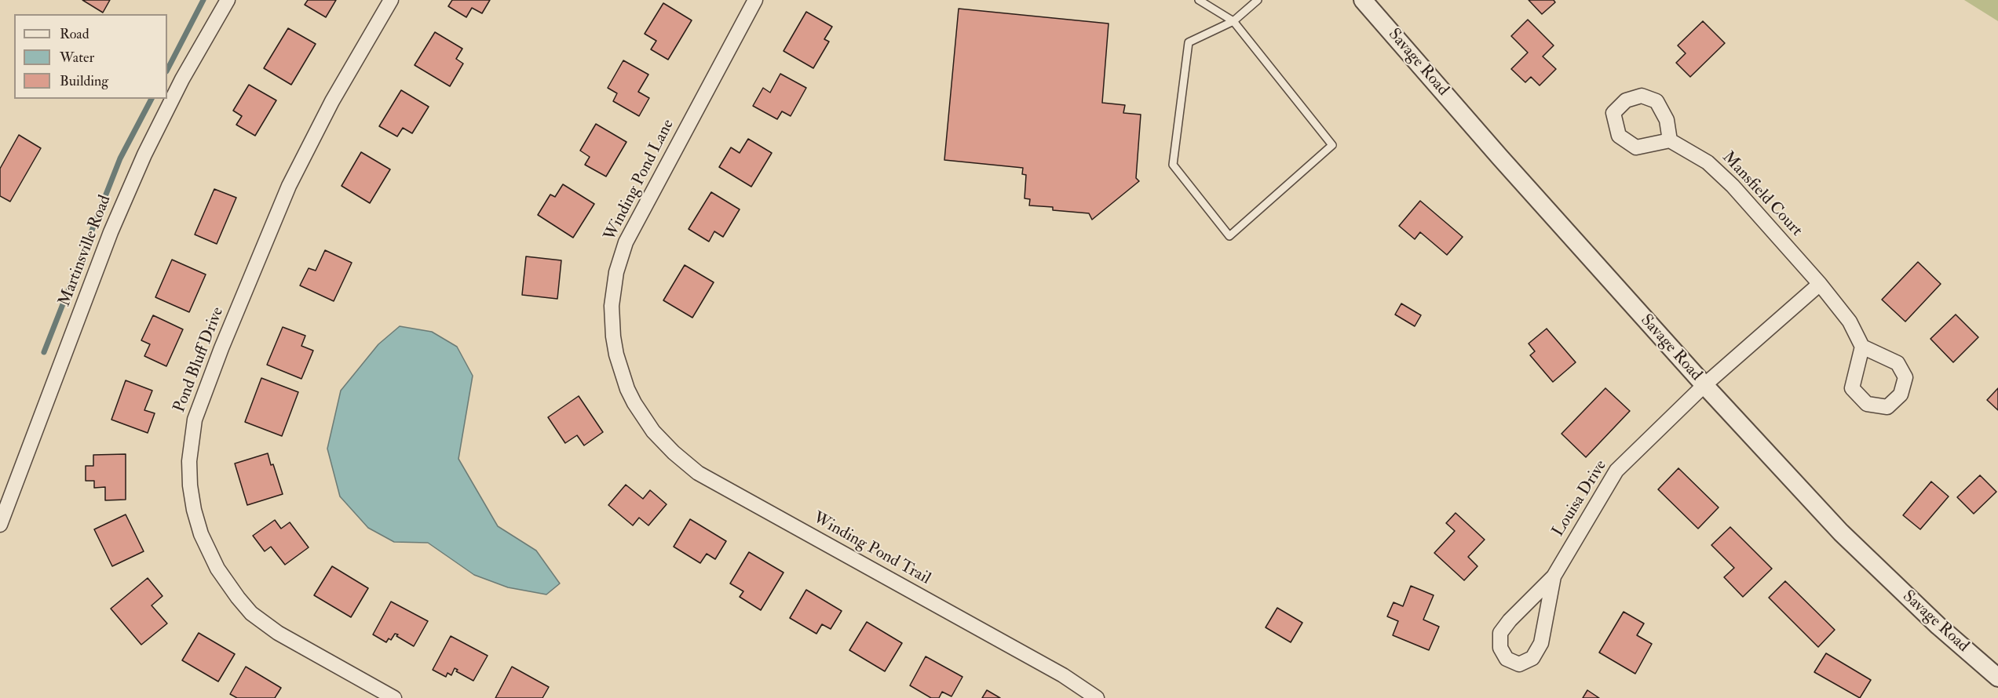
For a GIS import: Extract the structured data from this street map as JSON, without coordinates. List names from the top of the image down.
{
  "streets": {
    "street": [
      "Savage Road",
      "Winding Pond Lane",
      "Mansfield Court",
      "Martinsville Road",
      "Pond Bluff Drive",
      "Louisa Drive",
      "Winding Pond Trail"
    ]
  },
  "crossings": [
    ["Savage Road", "Louisa Drive"],
    ["Winding Pond Lane", "Winding Pond Trail"]
  ],
  "legend": ["Road", "Water", "Building"]
}
